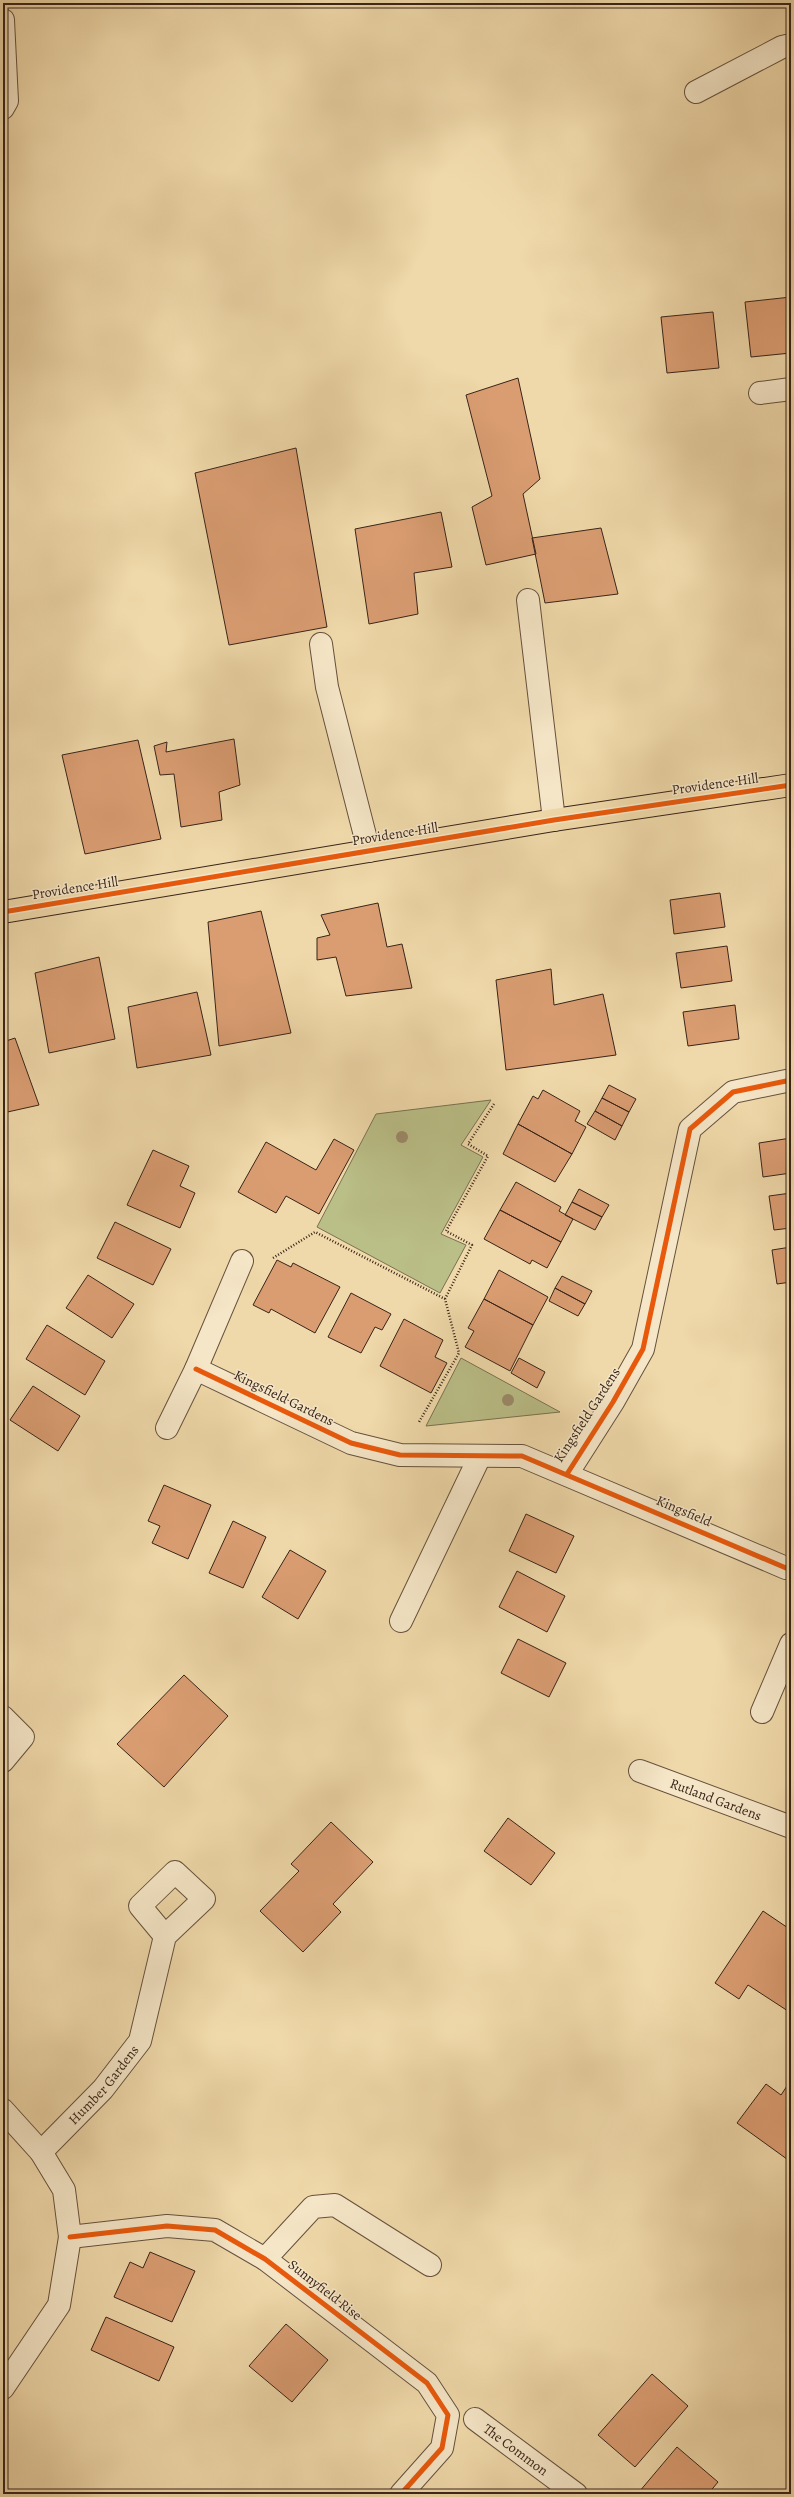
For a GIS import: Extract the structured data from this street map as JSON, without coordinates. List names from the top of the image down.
{
  "streets": {
    "main road": ["Providence Hill"],
    "street": [
      "Kingsfield Gardens",
      "Kingsfield",
      "Rutland Gardens",
      "Humber Gardens",
      "Sunnyfield Rise",
      "The Common"
    ]
  },
  "crossings": [
    ["Kingsfield Gardens", "Kingsfield"]
  ]
}
